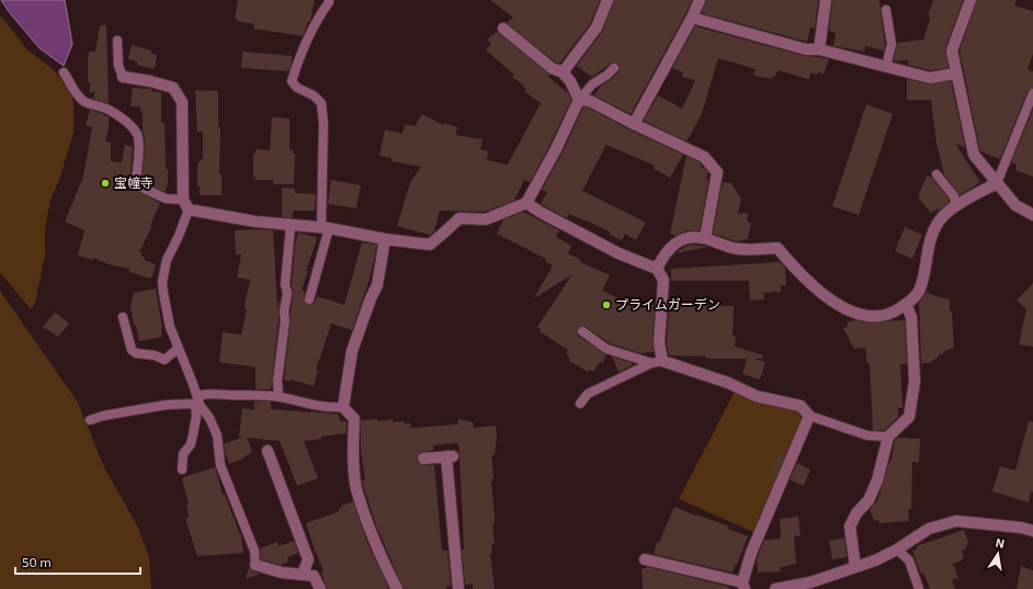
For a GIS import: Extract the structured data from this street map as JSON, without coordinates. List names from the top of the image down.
{
  "places": ["宝幢寺", "プライムガーデン"],
  "scale_bar": "50 m",
  "north": "top"
}
